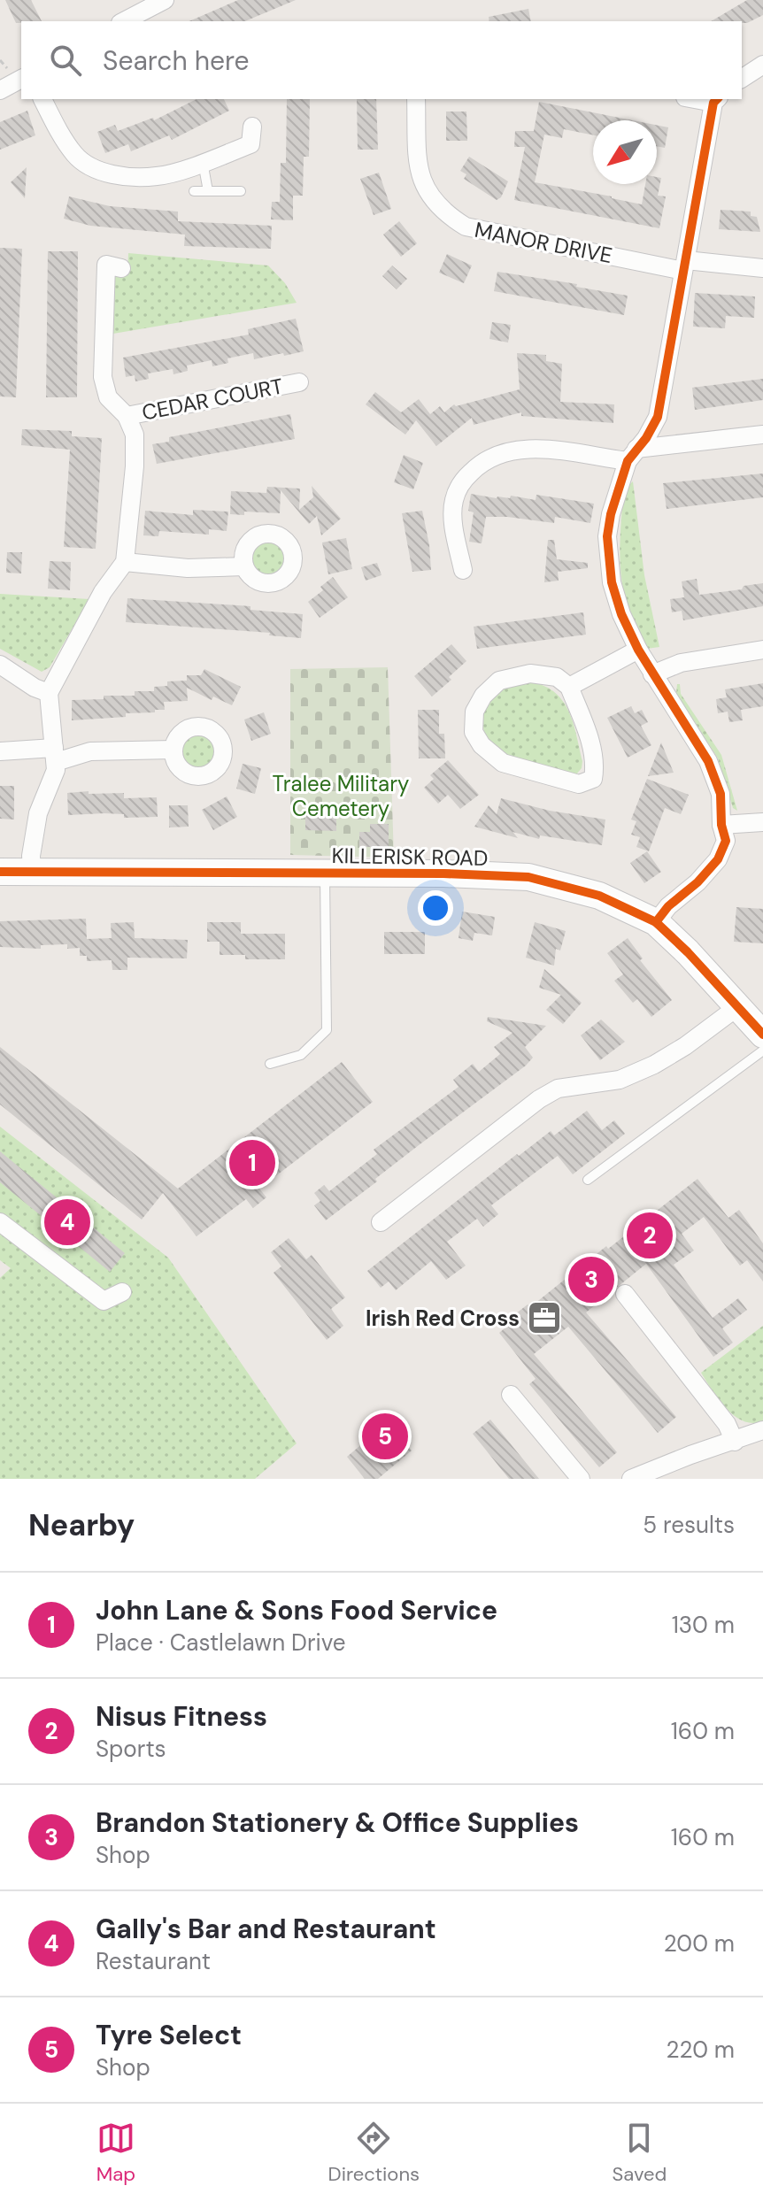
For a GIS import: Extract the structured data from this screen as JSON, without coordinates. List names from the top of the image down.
{
  "streets": {
    "main road": ["KILLERISK ROAD"],
    "street": ["MANOR DRIVE", "CEDAR COURT"]
  },
  "parks": ["Tralee Military Cemetery"],
  "places": {
    "office": ["Irish Red Cross"]
  },
  "north": "bottom left",
  "page": {
    "search": "Search here",
    "pins": [
      "1",
      "4",
      "2",
      "3",
      "5"
    ],
    "heading": ["Nearby", "5 results"],
    "list": [
      {
        "mark": "1",
        "name": "John Lane & Sons Food Service",
        "note": "Place · Castlelawn Drive",
        "value": "130 m"
      },
      {
        "mark": "2",
        "name": "Nisus Fitness",
        "note": "Sports",
        "value": "160 m"
      },
      {
        "mark": "3",
        "name": "Brandon Stationery & Office Supplies",
        "note": "Shop",
        "value": "160 m"
      },
      {
        "mark": "4",
        "name": "Gally's Bar and Restaurant",
        "note": "Restaurant",
        "value": "200 m"
      },
      {
        "mark": "5",
        "name": "Tyre Select",
        "note": "Shop",
        "value": "220 m"
      }
    ],
    "nav": ["Map", "Directions", "Saved"]
  }
}
